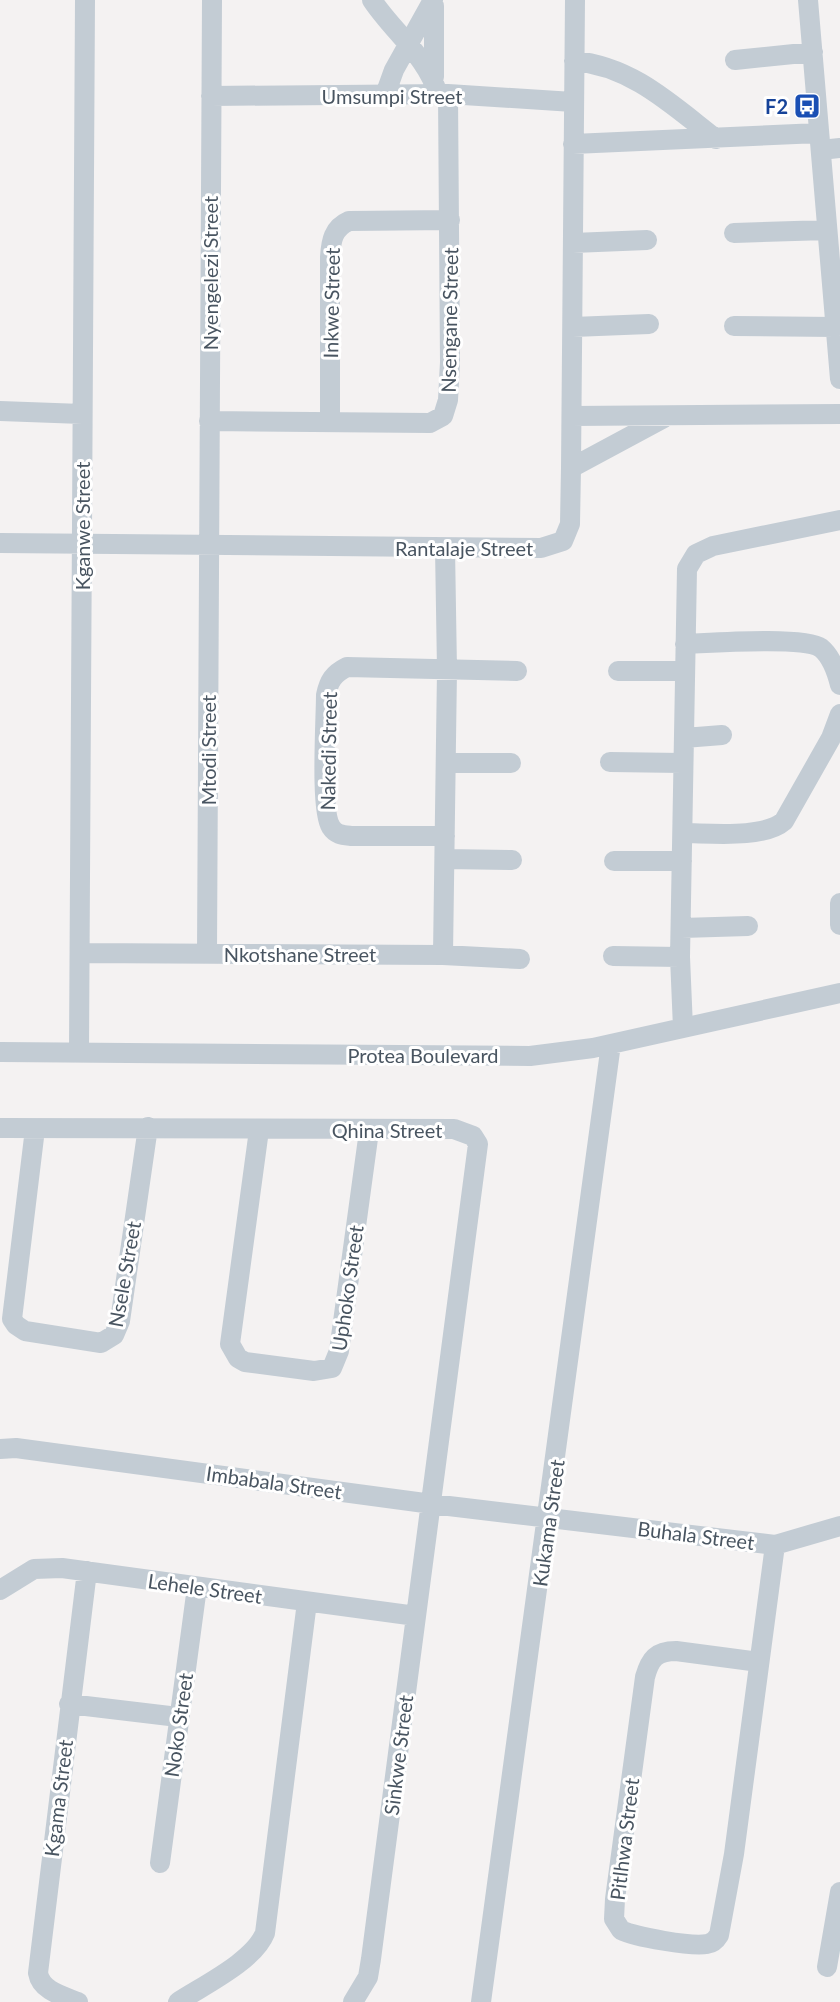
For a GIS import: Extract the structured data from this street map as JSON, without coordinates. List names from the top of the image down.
{
  "streets": {
    "street": [
      "Umsumpi Street",
      "Nyengelezi Street",
      "Inkwe Street",
      "Nsengane Street",
      "Kganwe Street",
      "Rantalaje Street",
      "Mtodi Street",
      "Nakedi Street",
      "Nkotshane Street",
      "Protea Boulevard",
      "Qhina Street",
      "Nsele Street",
      "Uphoko Street",
      "Imbabala Street",
      "Kukama Street",
      "Buhala Street",
      "Lehele Street",
      "Noko Street",
      "Sinkwe Street",
      "Kgama Street",
      "Pitlhwa Street"
    ]
  },
  "crossings": [
    ["Umsumpi Street", "Nyengelezi Street"],
    ["Umsumpi Street", "Nsengane Street"],
    ["Umsumpi Street", "Rantalaje Street"],
    ["Nyengelezi Street", "Nsengane Street"],
    ["Nyengelezi Street", "Rantalaje Street"],
    ["Nyengelezi Street", "Mtodi Street"],
    ["Inkwe Street", "Nsengane Street"],
    ["Kganwe Street", "Rantalaje Street"],
    ["Kganwe Street", "Nkotshane Street"],
    ["Kganwe Street", "Protea Boulevard"],
    ["Rantalaje Street", "Mtodi Street"],
    ["Mtodi Street", "Nkotshane Street"],
    ["Protea Boulevard", "Kukama Street"],
    ["Qhina Street", "Nsele Street"],
    ["Qhina Street", "Uphoko Street"],
    ["Qhina Street", "Imbabala Street"],
    ["Qhina Street", "Sinkwe Street"],
    ["Imbabala Street", "Kukama Street"],
    ["Imbabala Street", "Buhala Street"],
    ["Imbabala Street", "Sinkwe Street"],
    ["Kukama Street", "Buhala Street"],
    ["Buhala Street", "Pitlhwa Street"],
    ["Lehele Street", "Noko Street"],
    ["Lehele Street", "Sinkwe Street"],
    ["Lehele Street", "Kgama Street"]
  ],
  "places": {
    "bus stop": ["F2"]
  }
}
